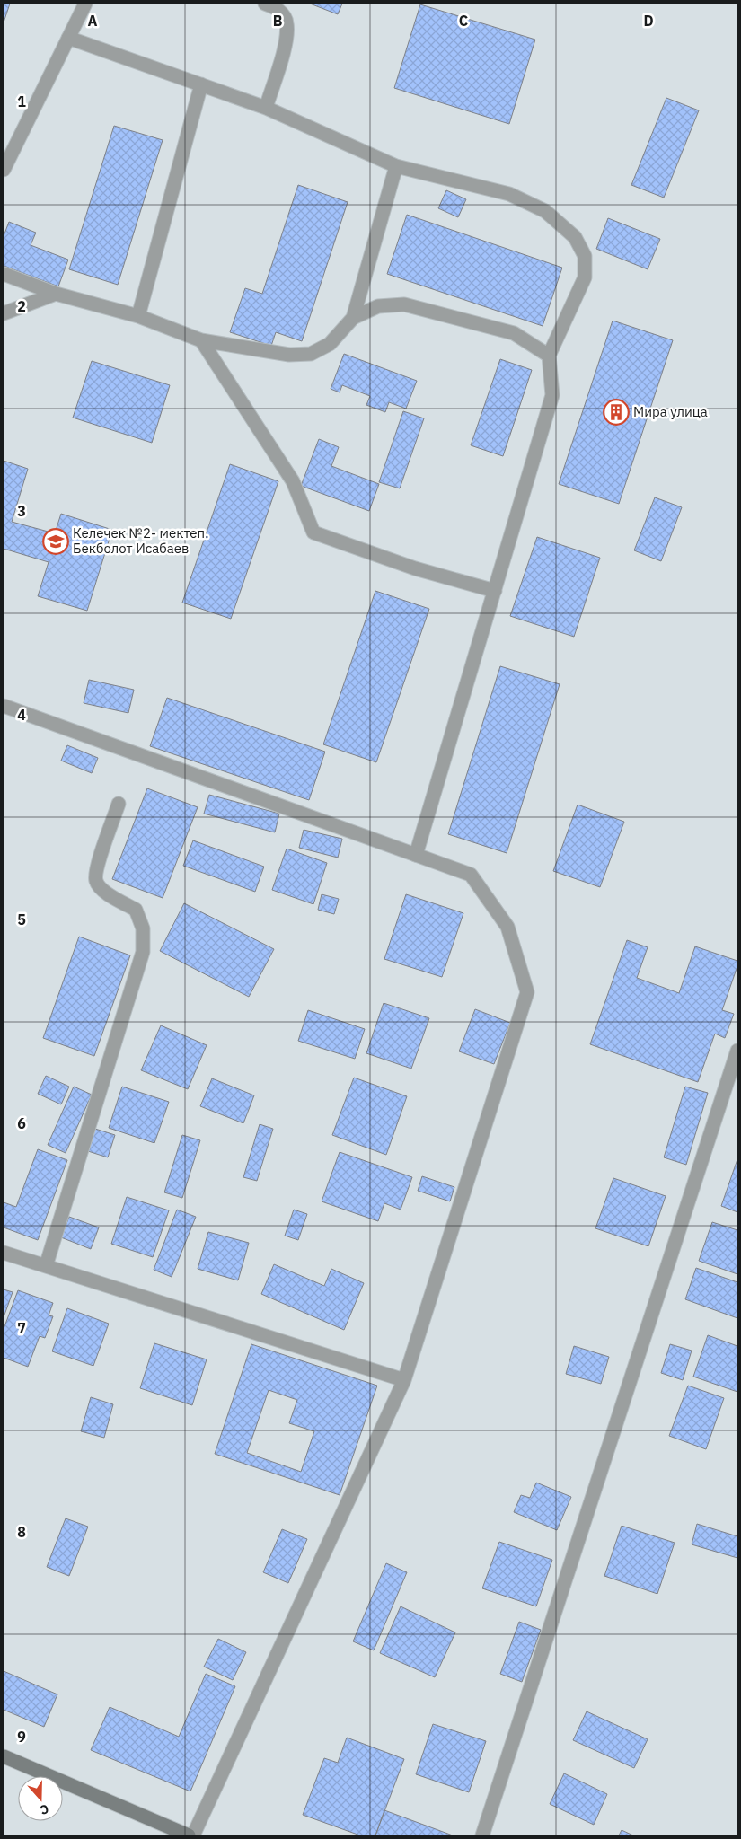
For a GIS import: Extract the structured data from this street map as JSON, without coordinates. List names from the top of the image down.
{
  "places": {
    "building": ["Мира улица"],
    "school or university": ["Келечек №2- мектеп. Бекболот Исабаев"]
  },
  "north": "bottom",
  "grid": {
    "columns": [
      "A",
      "B",
      "C",
      "D"
    ],
    "rows": [
      "1",
      "2",
      "3",
      "4",
      "5",
      "6",
      "7",
      "8",
      "9"
    ]
  }
}
